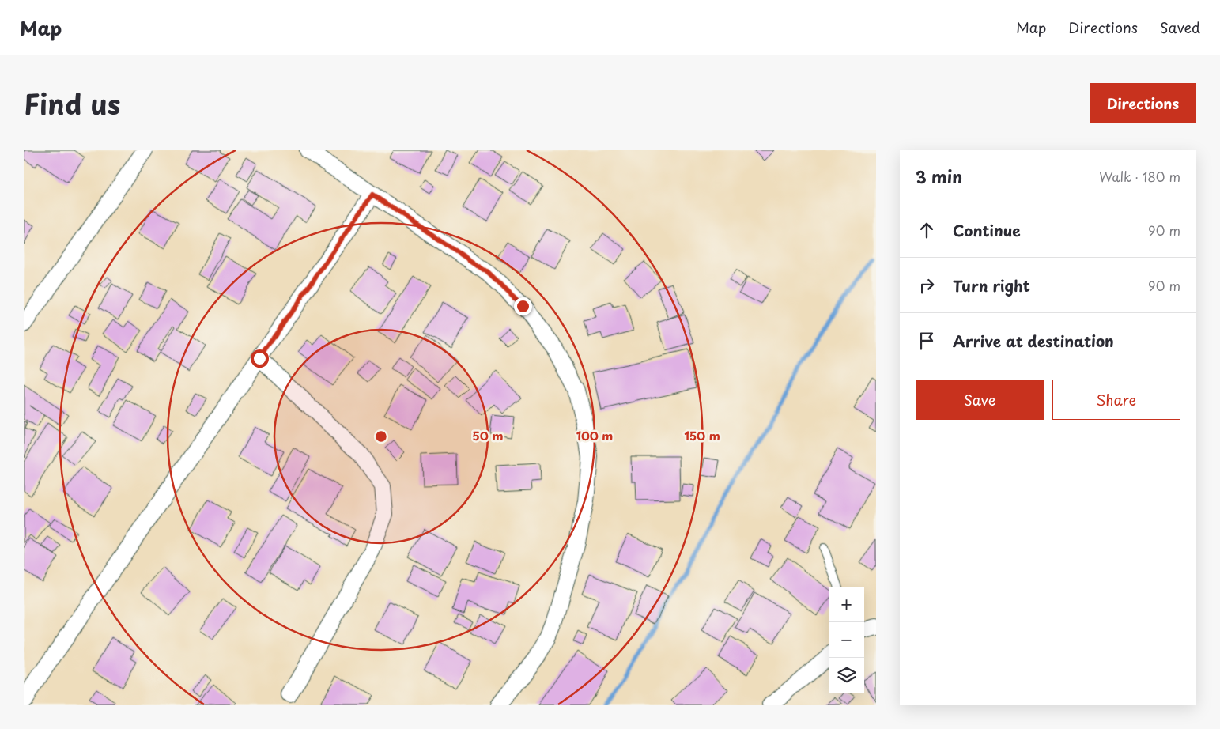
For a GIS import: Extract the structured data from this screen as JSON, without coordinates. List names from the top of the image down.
{
  "page": {
    "header": "Map",
    "nav": ["Map", "Directions", "Saved"],
    "title": "Find us",
    "buttons": [
      "Directions",
      ["Save", "Share"]
    ],
    "heading": ["3 min", "Walk · 180 m"],
    "list": [
      ["Continue", "90 m"],
      ["Turn right", "90 m"],
      "Arrive at destination"
    ],
    "map_buttons": ["+", "−"]
  },
  "rings": ["50 m", "100 m", "150 m"]
}
